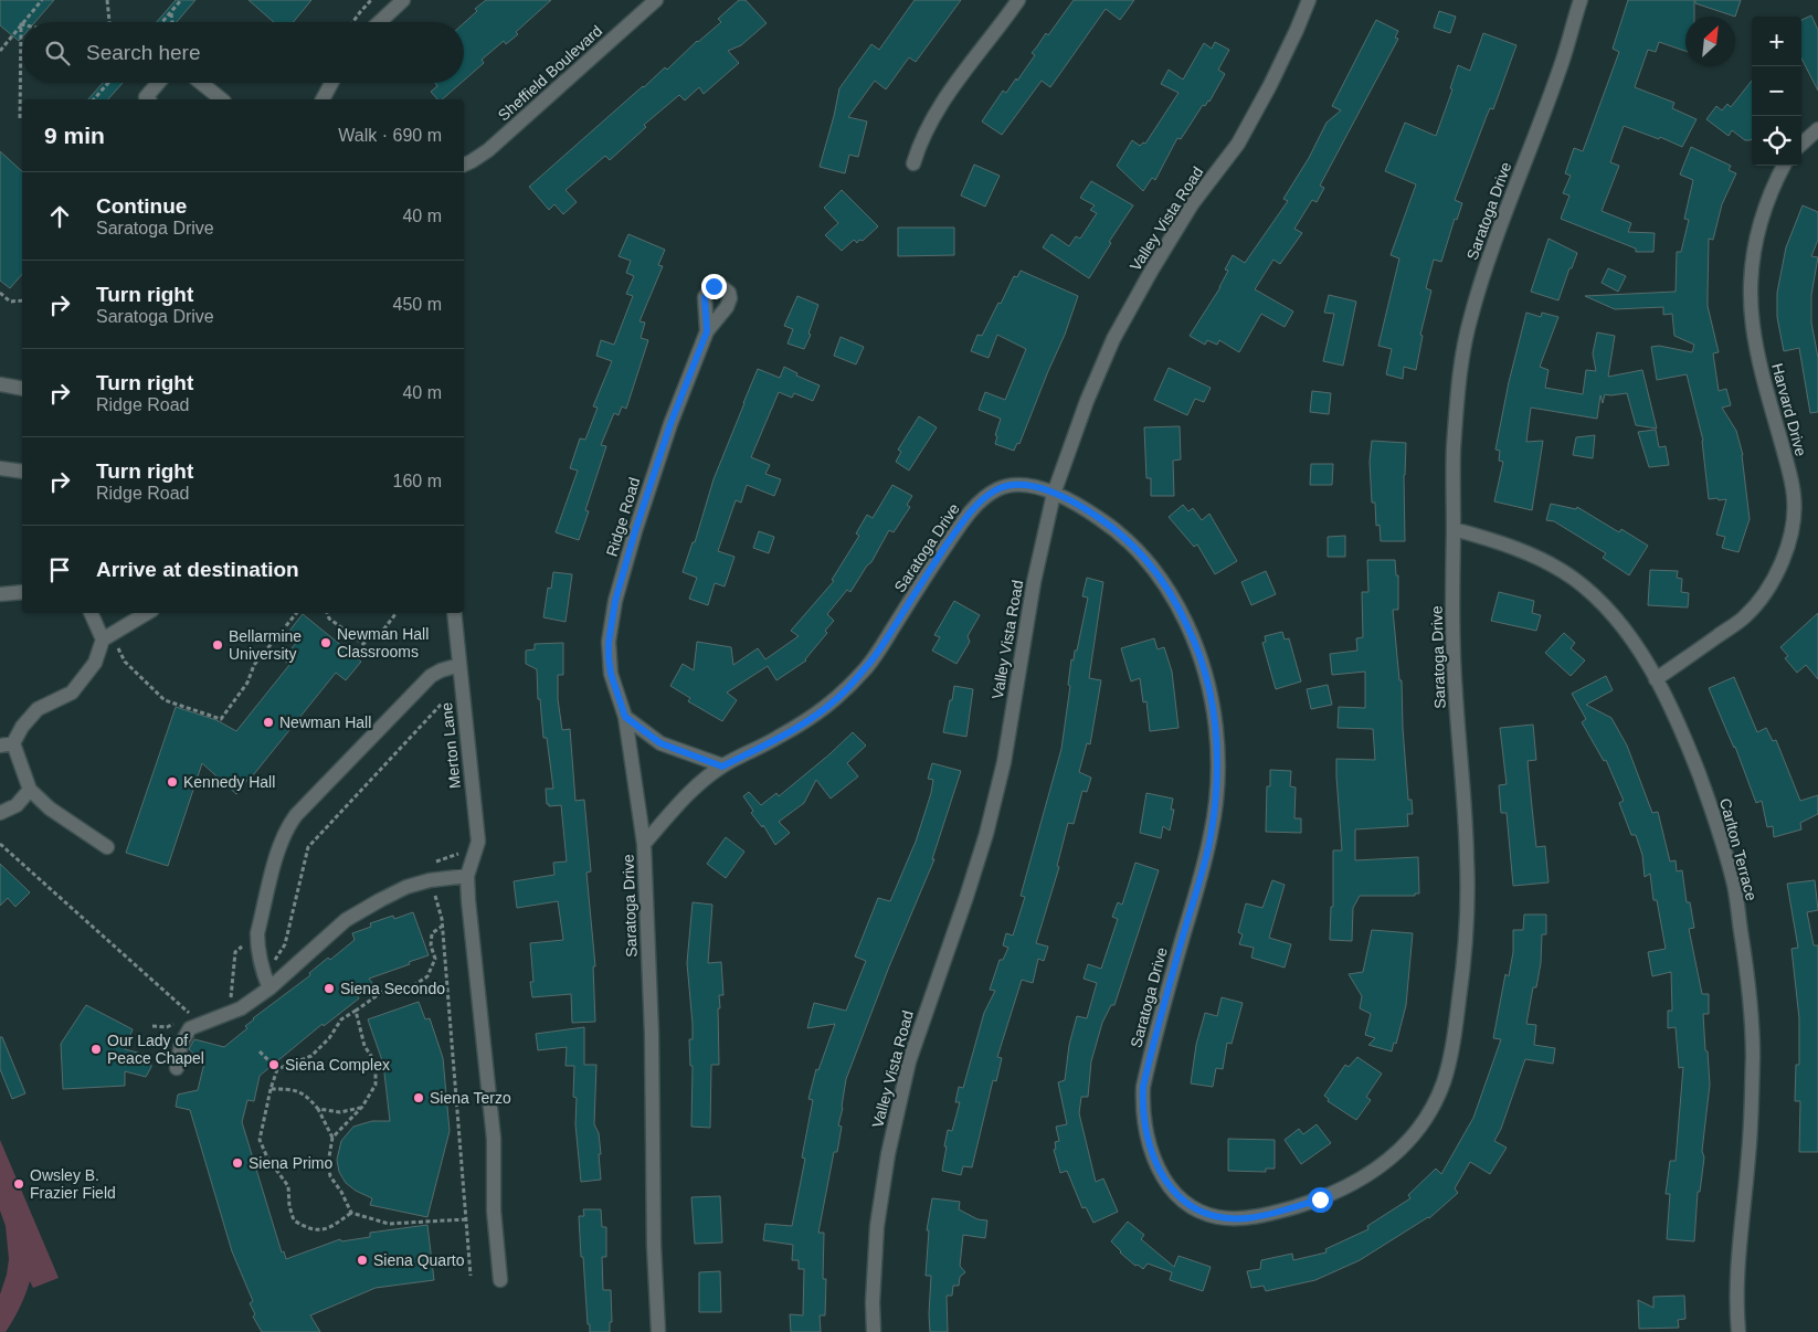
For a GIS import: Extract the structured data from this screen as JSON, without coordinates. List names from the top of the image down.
{
  "streets": {
    "street": [
      "Sheffield Boulevard",
      "Saratoga Drive",
      "Valley Vista Road",
      "Harvard Drive",
      "Ridge Road",
      "Merton Lane",
      "Carlton Terrace"
    ]
  },
  "crossings": [
    ["Saratoga Drive", "Valley Vista Road"],
    ["Saratoga Drive", "Ridge Road"],
    ["Saratoga Drive", "Carlton Terrace"],
    ["Harvard Drive", "Carlton Terrace"]
  ],
  "places": [
    "Newman Hall Classrooms",
    "Bellarmine University",
    "Newman Hall",
    "Kennedy Hall",
    "Siena Secondo",
    "Our Lady of Peace Chapel",
    "Siena Complex",
    "Siena Terzo",
    "Siena Primo",
    "Owsley B. Frazier Field",
    "Siena Quarto"
  ],
  "north": "top right",
  "page": {
    "map_buttons": ["+", "−"],
    "search": "Search here",
    "heading": ["9 min", "Walk · 690 m"],
    "list": [
      ["Continue", "Saratoga Drive", "40 m"],
      ["Turn right", "Saratoga Drive", "450 m"],
      ["Turn right", "Ridge Road", "40 m"],
      ["Turn right", "Ridge Road", "160 m"],
      "Arrive at destination"
    ]
  }
}
